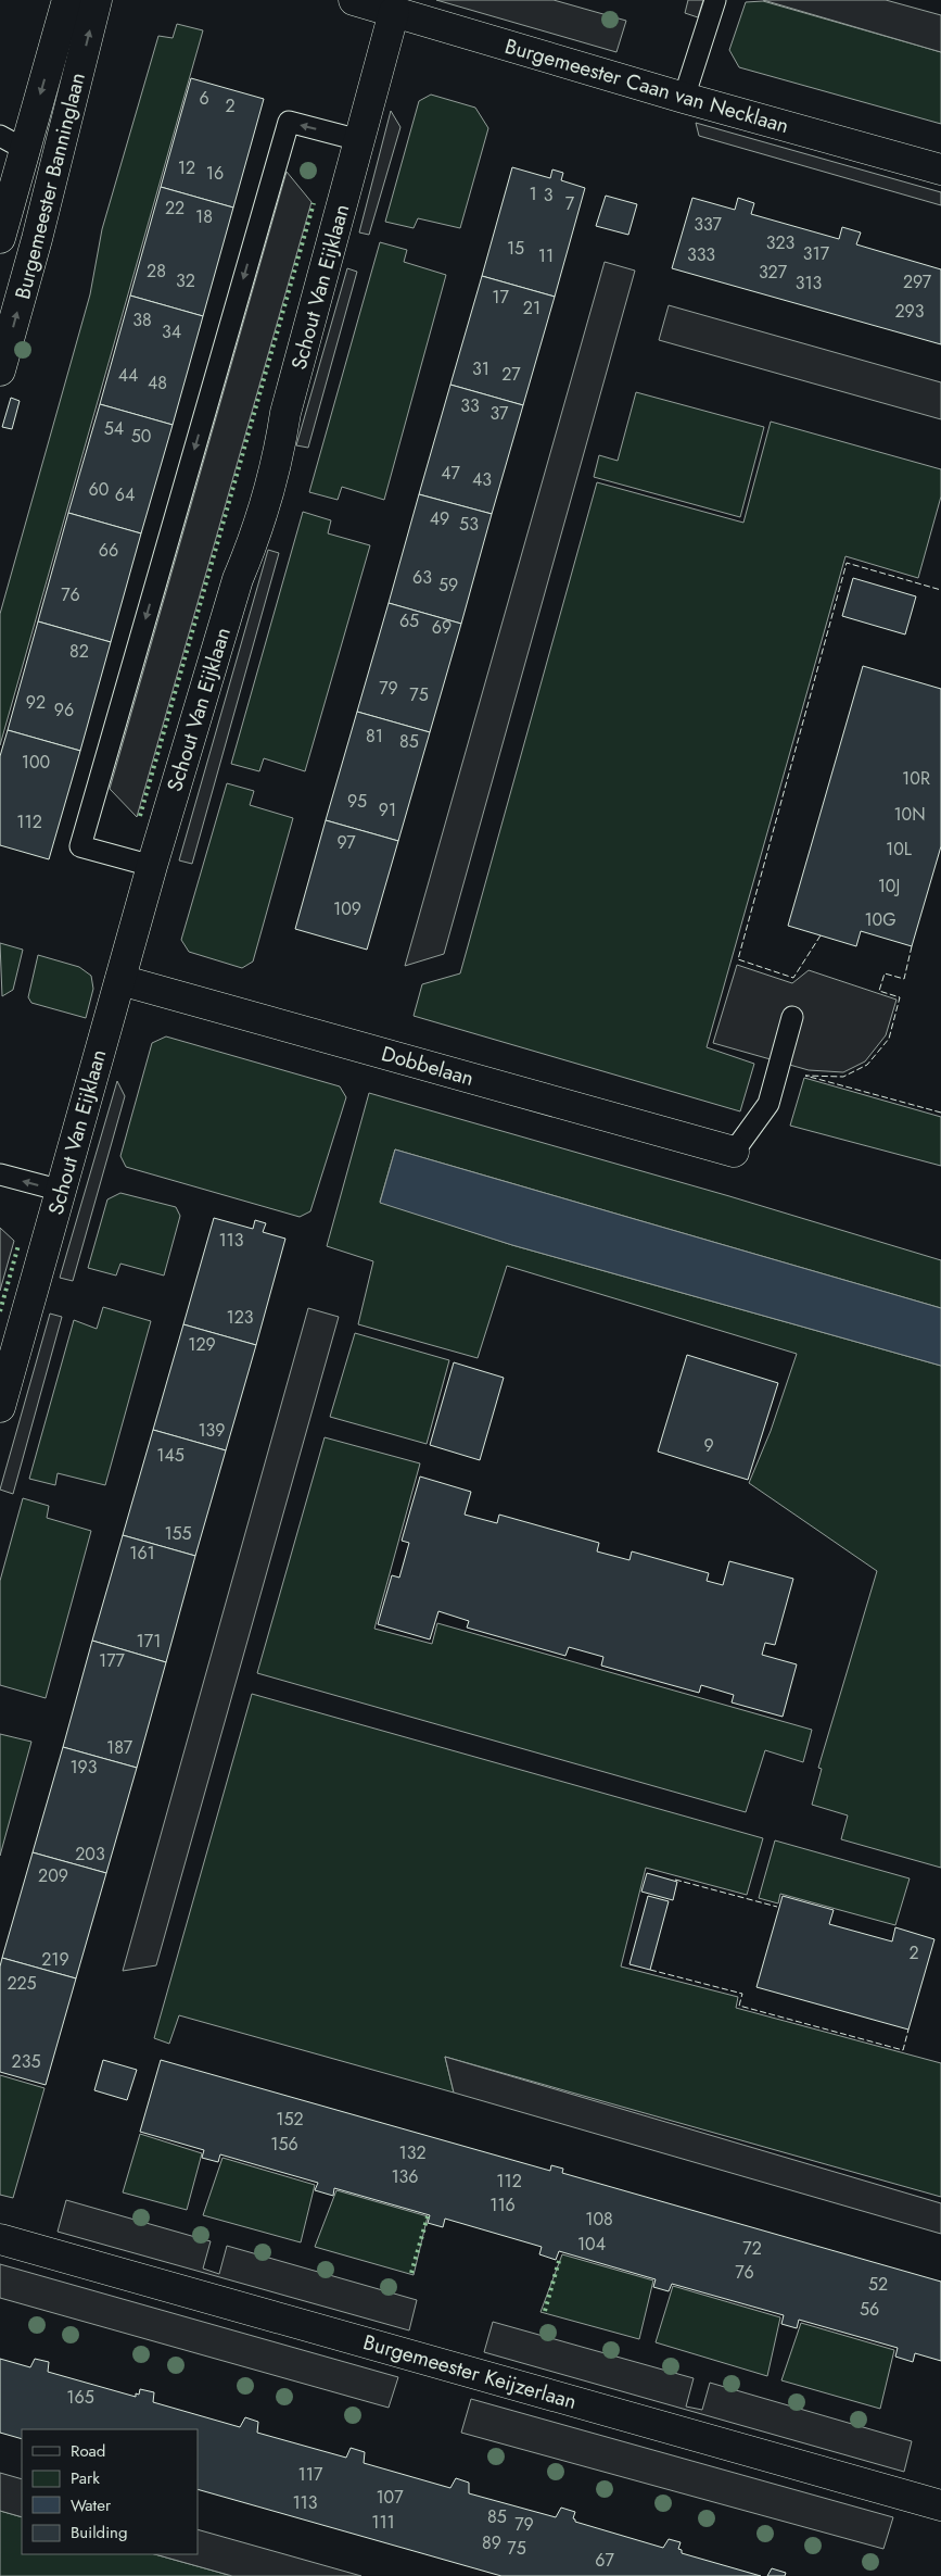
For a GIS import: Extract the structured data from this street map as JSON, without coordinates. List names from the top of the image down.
{
  "streets": {
    "street": [
      "Burgemeester Caan van Necklaan",
      "Burgemeester Banninglaan",
      "Schout Van Eijklaan",
      "Dobbelaan",
      "Burgemeester Keijzerlaan"
    ]
  },
  "crossings": [
    ["Burgemeester Caan van Necklaan", "Schout Van Eijklaan"],
    ["Schout Van Eijklaan", "Dobbelaan"]
  ],
  "house_numbers": [
    "6",
    "2",
    "12",
    "16",
    "1",
    "3",
    "7",
    "22",
    "18",
    "337",
    "323",
    "15",
    "317",
    "333",
    "11",
    "28",
    "327",
    "32",
    "297",
    "313",
    "17",
    "21",
    "293",
    "38",
    "34",
    "31",
    "27",
    "44",
    "48",
    "33",
    "37",
    "54",
    "50",
    "47",
    "43",
    "60",
    "64",
    "49",
    "53",
    "66",
    "63",
    "59",
    "76",
    "65",
    "69",
    "82",
    "79",
    "75",
    "92",
    "96",
    "81",
    "85",
    "100",
    "10R",
    "95",
    "91",
    "10N",
    "112",
    "97",
    "10L",
    "10J",
    "109",
    "10G",
    "113",
    "123",
    "129",
    "139",
    "9",
    "145",
    "155",
    "161",
    "171",
    "177",
    "187",
    "193",
    "203",
    "209",
    "2",
    "219",
    "225",
    "235",
    "152",
    "156",
    "132",
    "136",
    "112",
    "116",
    "108",
    "104",
    "72",
    "76",
    "52",
    "56",
    "165",
    "117",
    "107",
    "113",
    "85",
    "111",
    "79",
    "89",
    "75",
    "67"
  ],
  "legend": [
    "Road",
    "Park",
    "Water",
    "Building"
  ]
}
